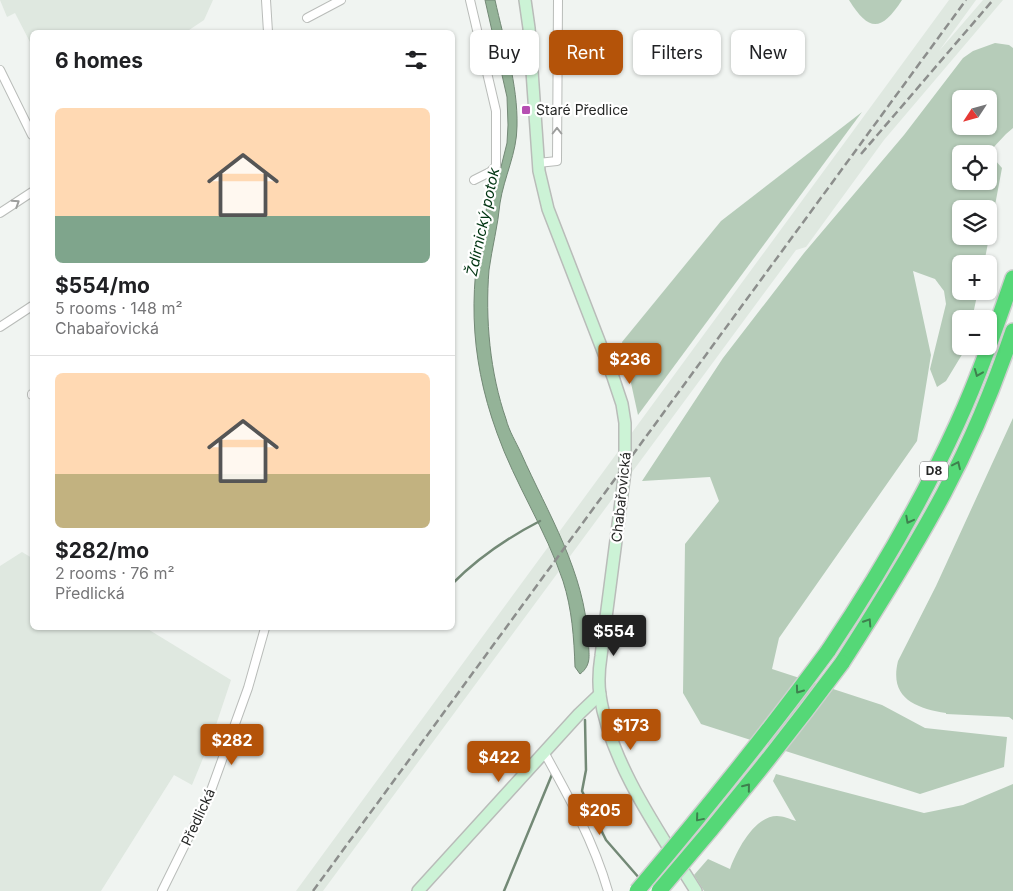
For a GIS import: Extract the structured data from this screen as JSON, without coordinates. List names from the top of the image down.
{
  "streets": {
    "highway": ["D8"],
    "main road": ["Chabařovická"],
    "street": ["Předlická"]
  },
  "water": ["Ždírnický potok"],
  "places": {
    "transit": ["Staré Předlice"]
  },
  "north": "bottom left",
  "page": {
    "chip": [
      "Buy",
      "Rent",
      "Filters",
      "New"
    ],
    "heading": "6 homes",
    "map_buttons": ["+", "−"],
    "list": [
      {
        "name": "$554/mo",
        "note": "5 rooms · 148 m² · Chabařovická"
      },
      {
        "name": "$282/mo",
        "note": "2 rooms · 76 m² · Předlická"
      }
    ],
    "price": [
      "$236",
      "$554",
      "$173",
      "$282",
      "$422",
      "$205"
    ]
  }
}
